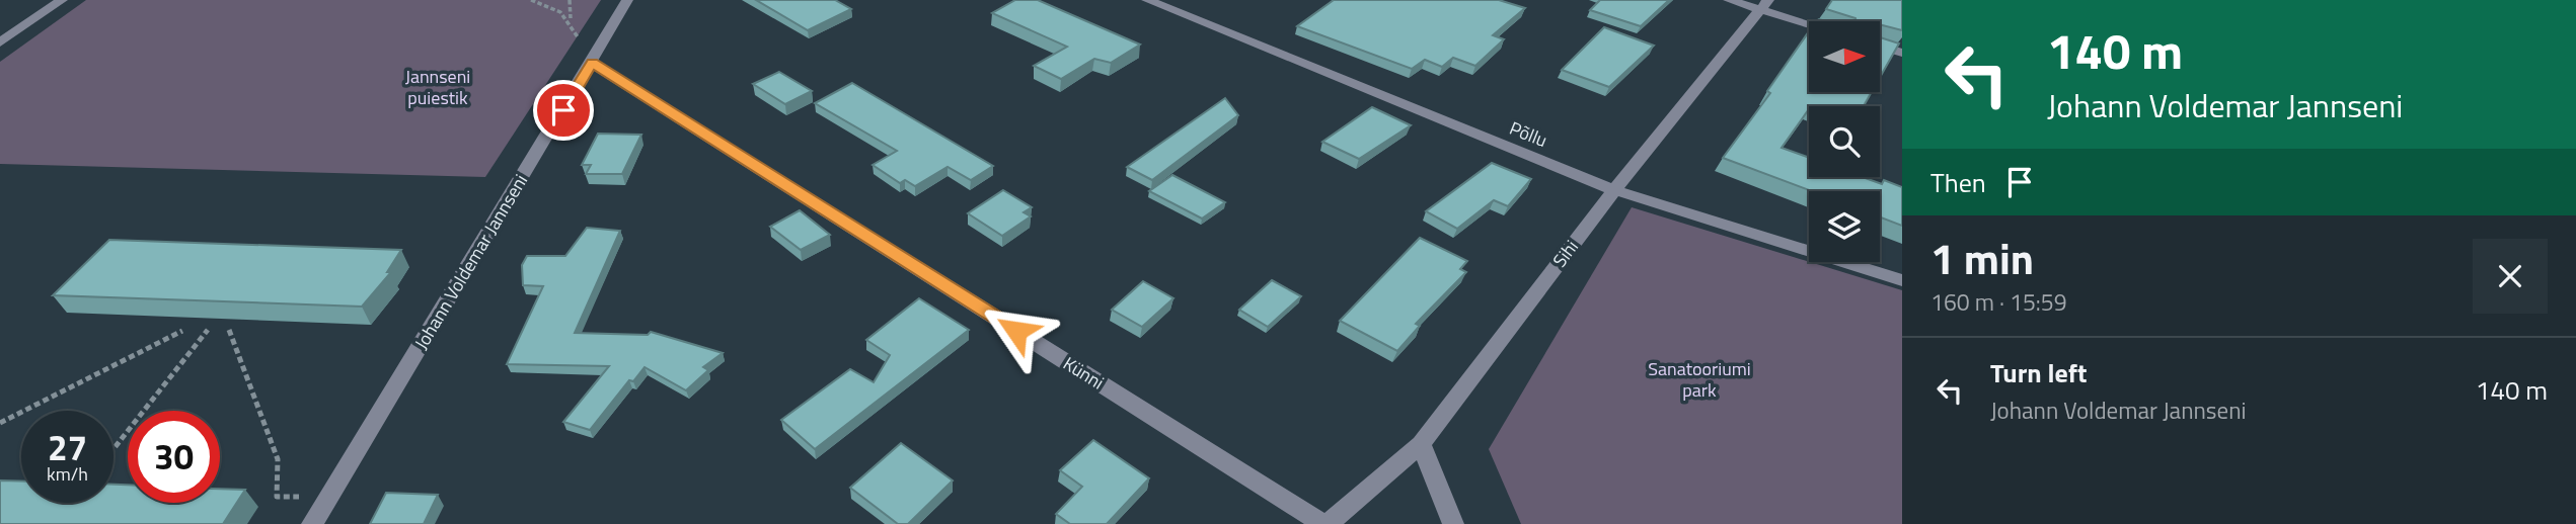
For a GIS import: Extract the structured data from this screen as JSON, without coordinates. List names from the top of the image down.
{
  "streets": {
    "street": [
      "Põllu",
      "Sihi",
      "Johann Voldemar Jannseni",
      "Künni"
    ]
  },
  "crossings": [
    ["Põllu", "Sihi"],
    ["Johann Voldemar Jannseni", "Künni"]
  ],
  "parks": ["Jannseni puiestik", "Sanatooriumi park"],
  "north": "right",
  "page": {
    "turn": ["140 m", "Johann Voldemar Jannseni"],
    "then": "Then",
    "heading": ["1 min", "160 m · 15:59"],
    "list": [
      {
        "name": "Turn left",
        "note": "Johann Voldemar Jannseni",
        "value": "140 m"
      }
    ],
    "speed": "27 km/h",
    "limit": "30"
  }
}
